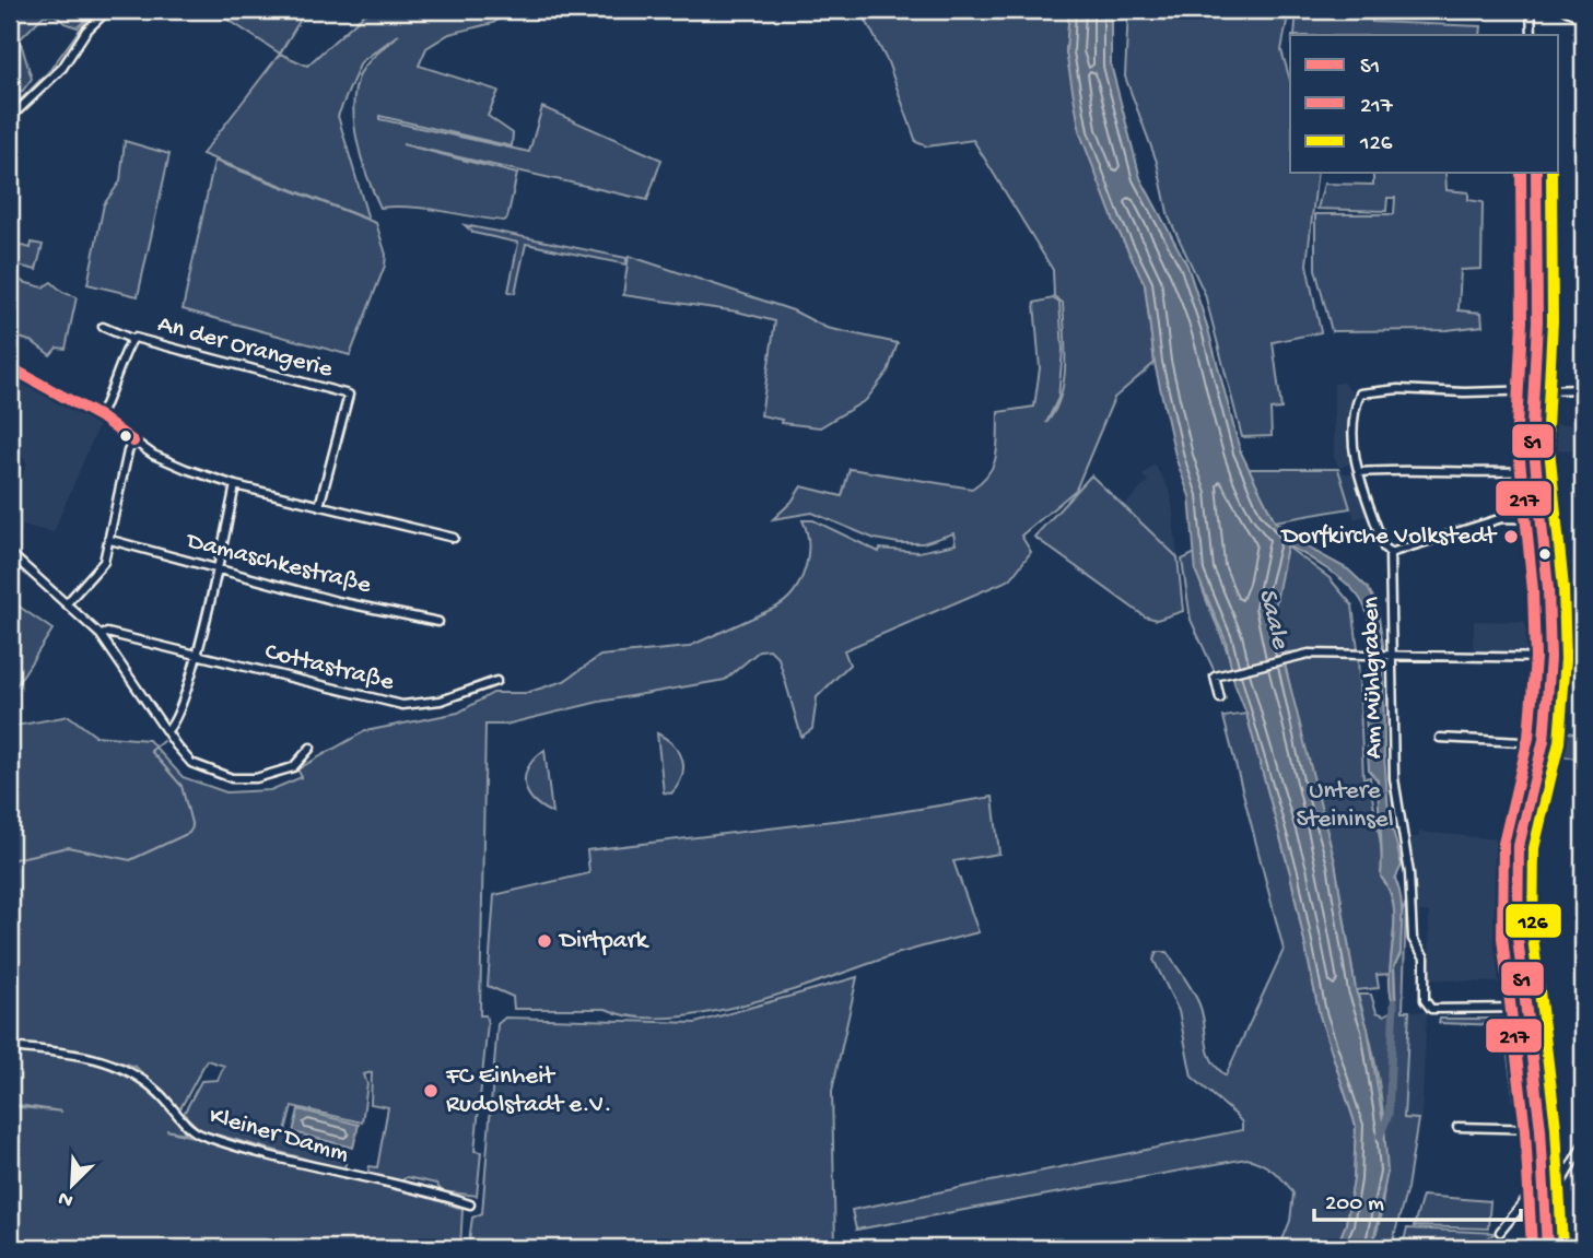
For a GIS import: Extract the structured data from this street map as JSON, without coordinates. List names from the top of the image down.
{
  "streets": {
    "street": [
      "An der Orangerie",
      "Damaschkestraße",
      "Cottastraße",
      "Am Mühlgraben",
      "Kleiner Damm"
    ]
  },
  "water": ["Saale"],
  "parks": ["Untere Steininsel"],
  "places": ["Dorfkirche Volkstedt", "Dirtpark", "FC Einheit Rudolstadt e.V."],
  "lines": ["transit line S1", "transit line 217", "transit line 126"],
  "legend": ["S1", "217", "126"],
  "scale_bar": "200 m",
  "north": "bottom left"
}
